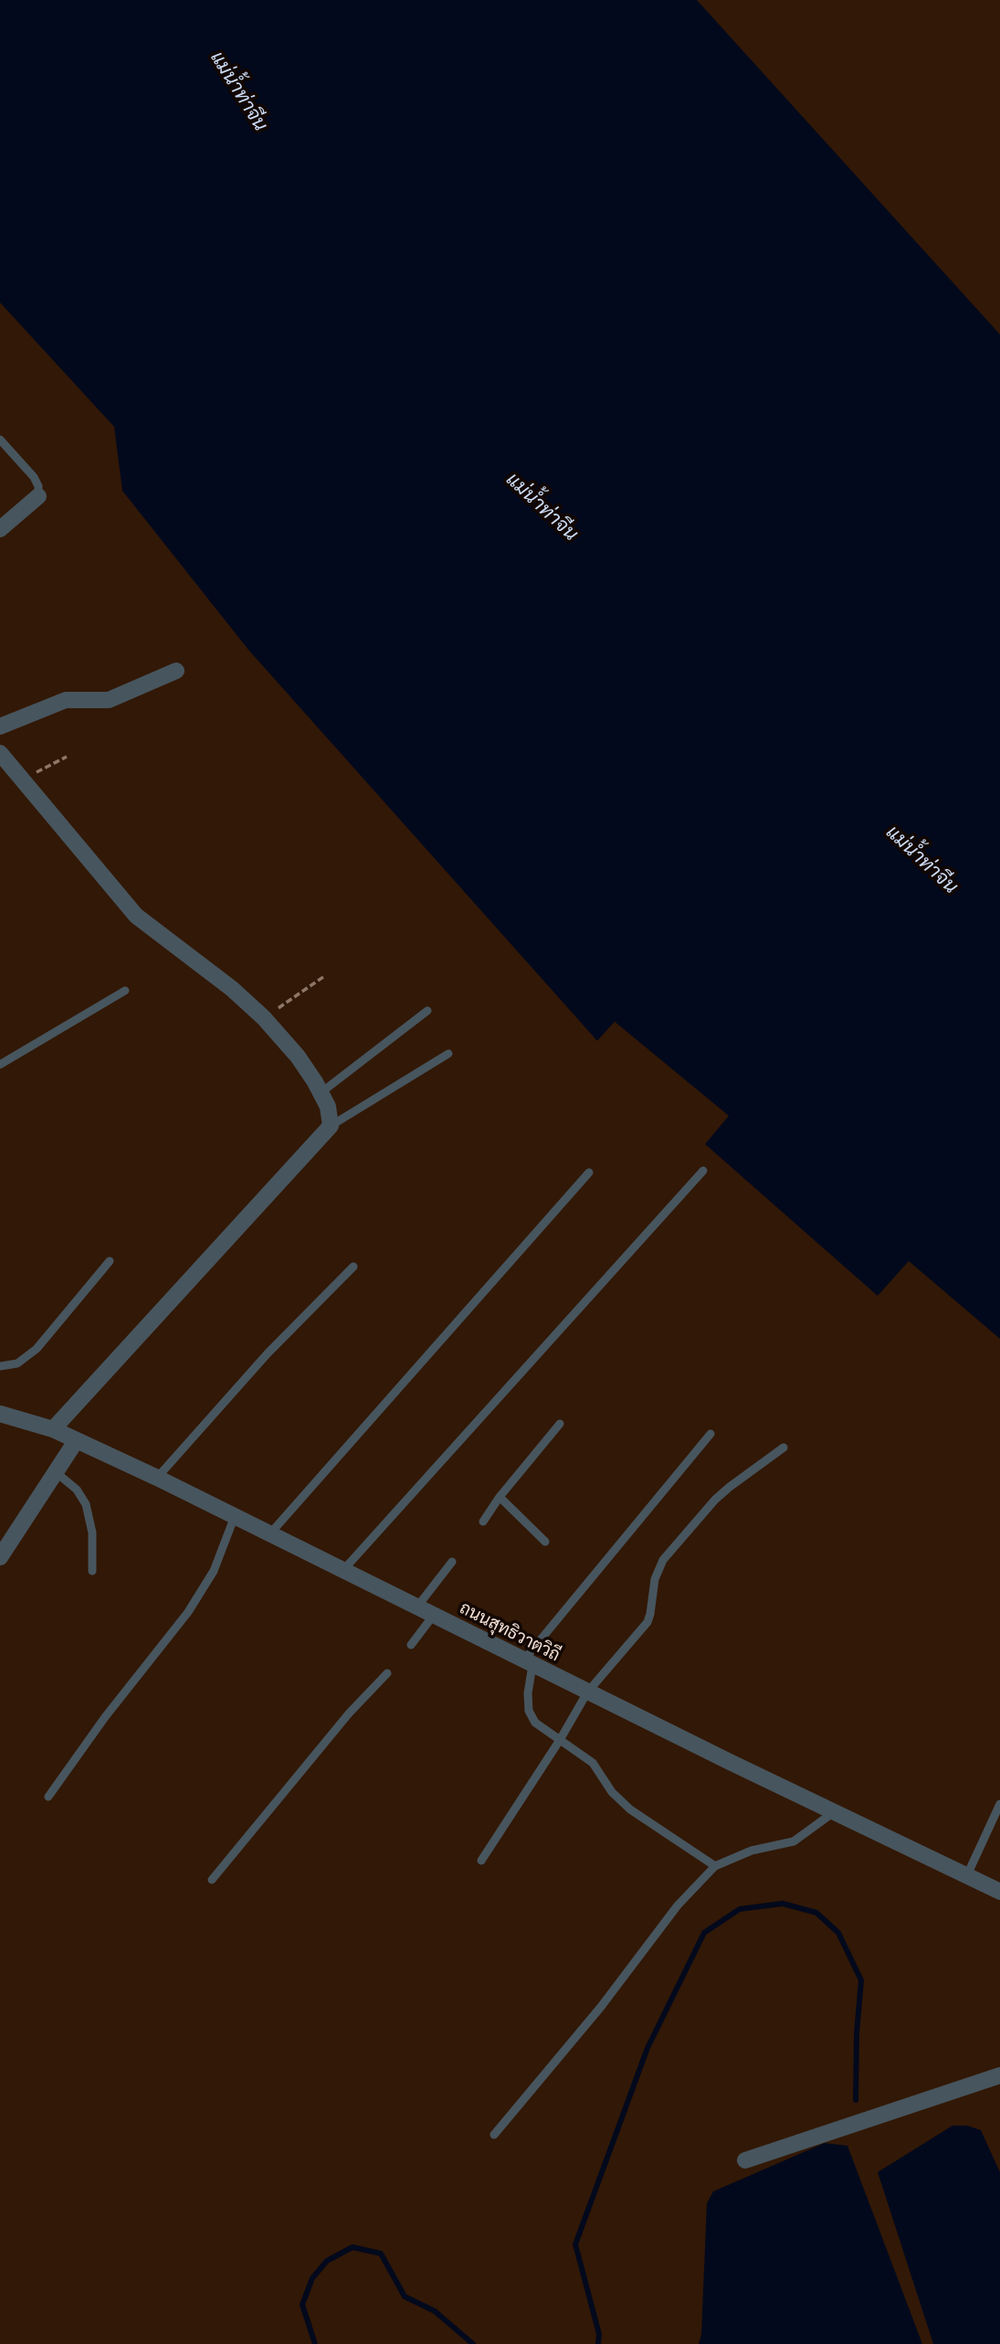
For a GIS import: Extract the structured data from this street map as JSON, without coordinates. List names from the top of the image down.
{
  "streets": {
    "street": ["ถนนสุทธิวาตวิถี"]
  },
  "water": ["แม่น้ำท่าจีน"]
}
